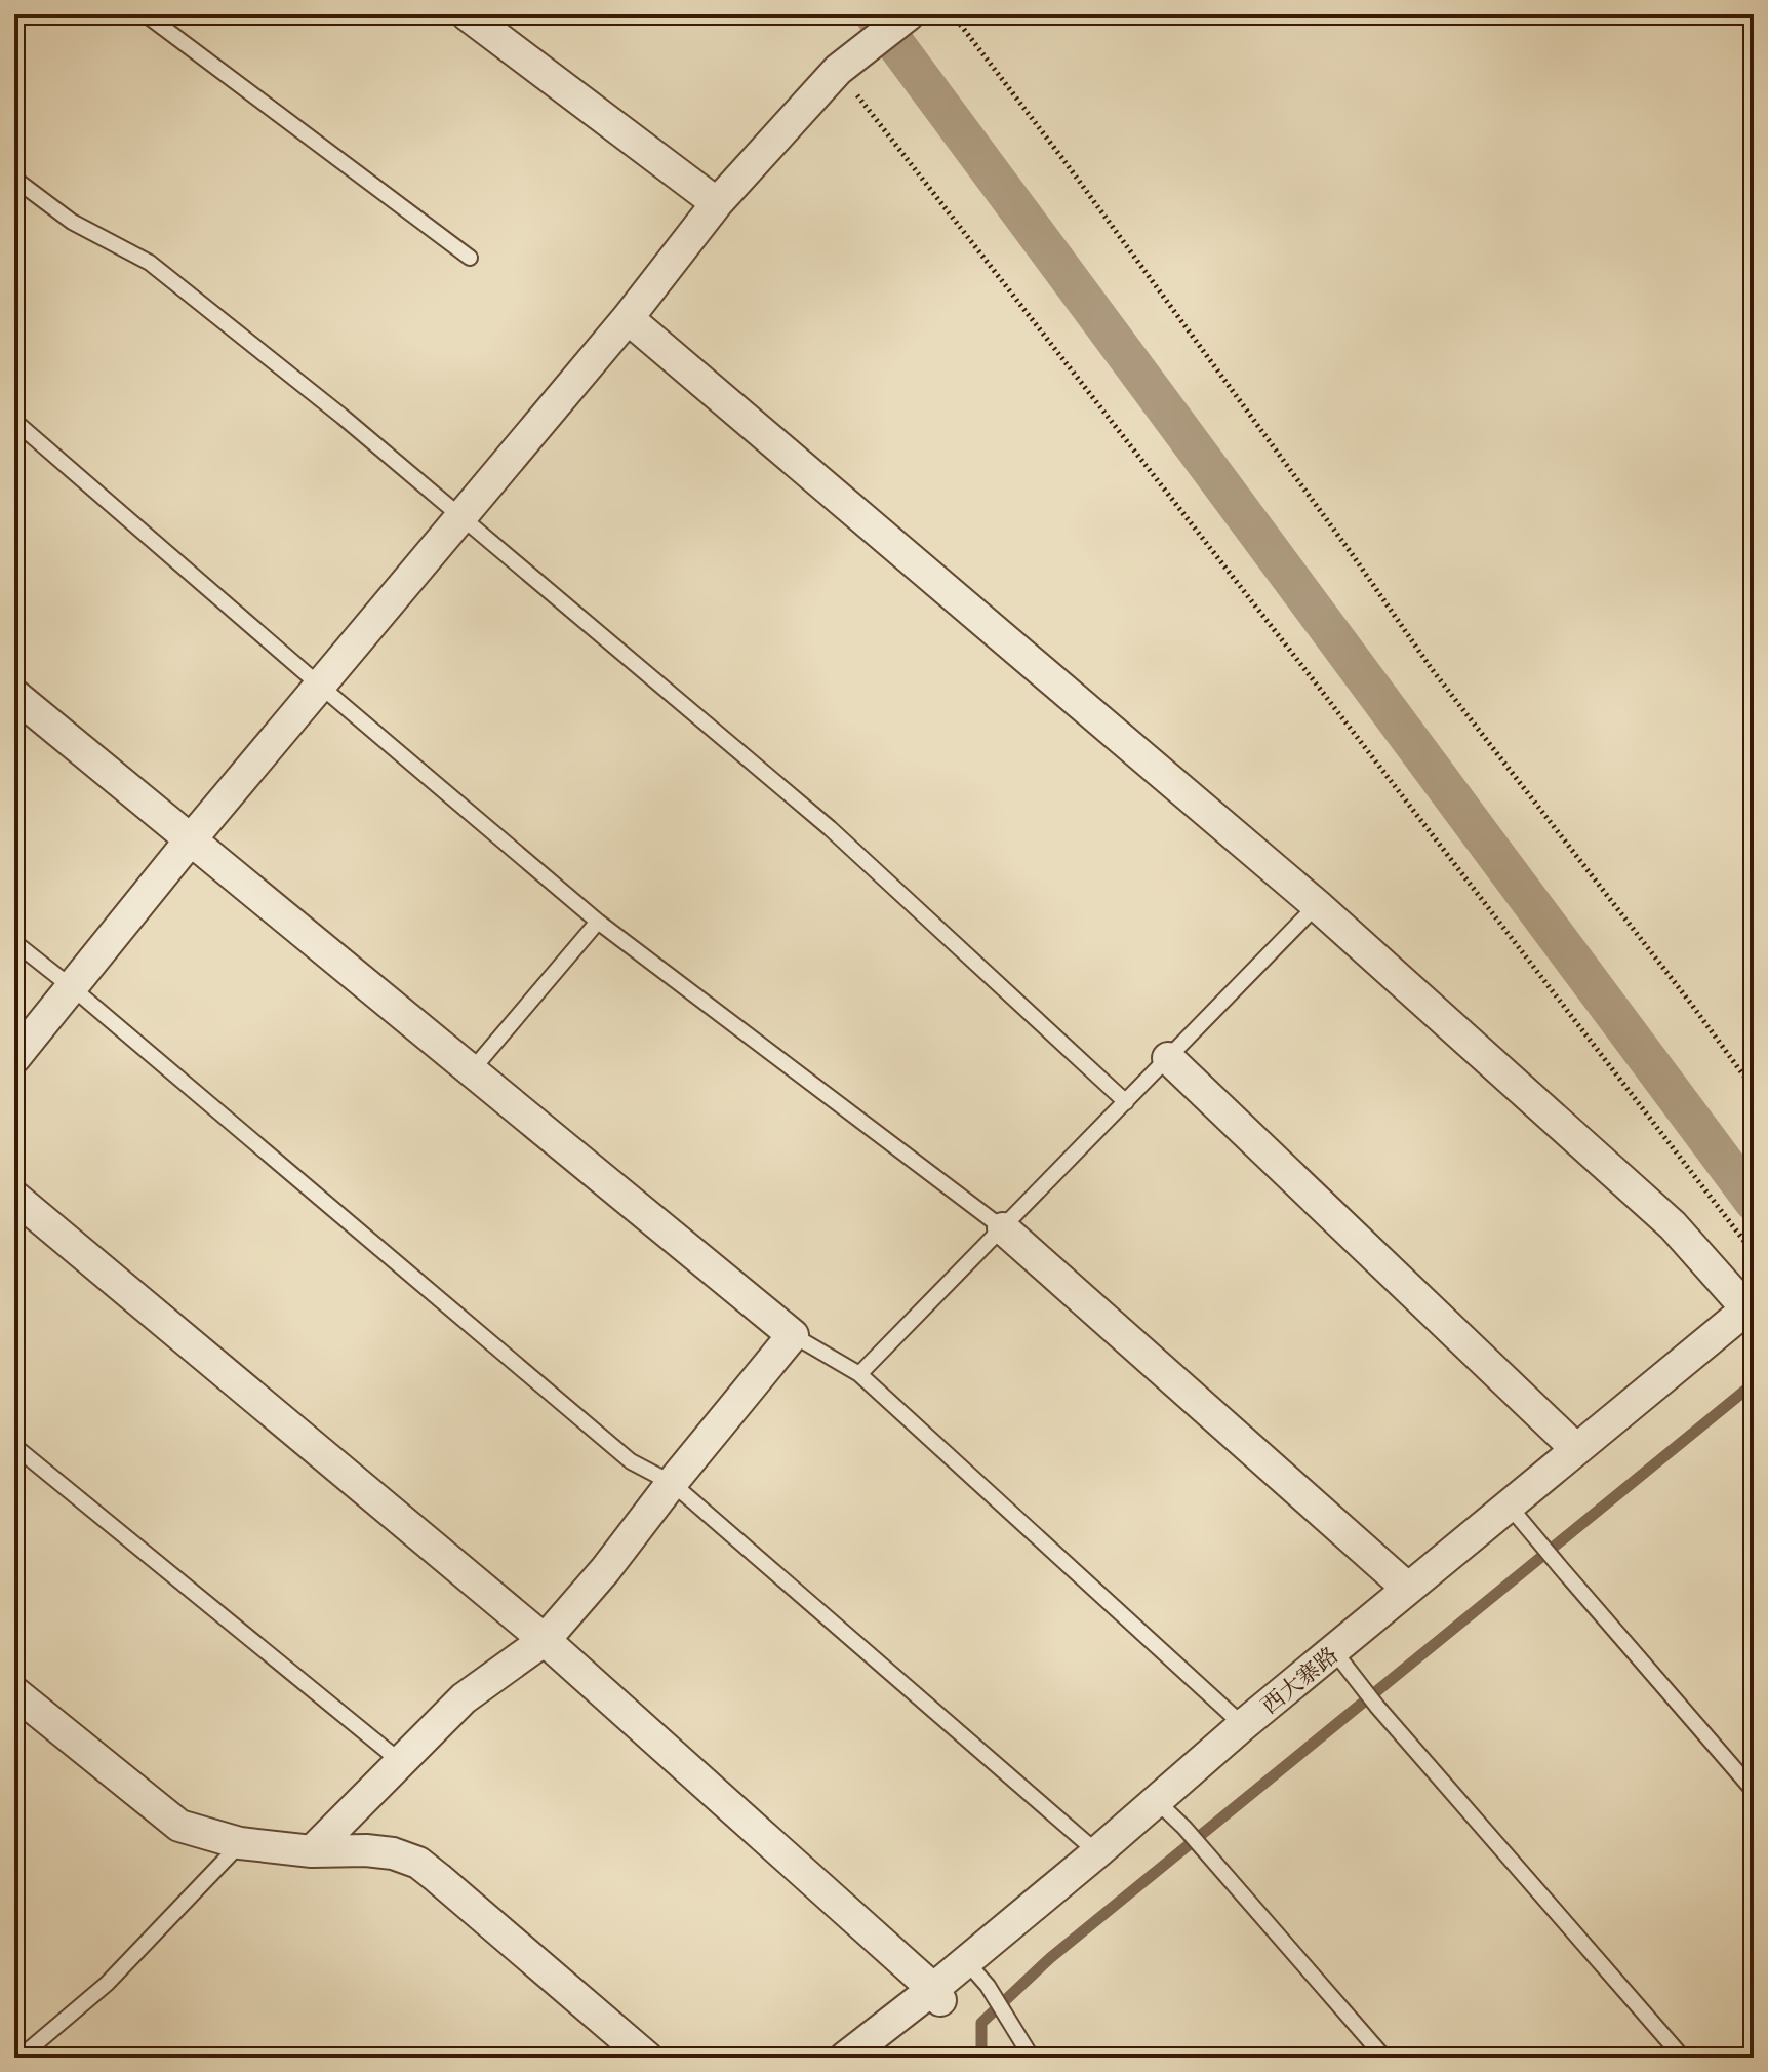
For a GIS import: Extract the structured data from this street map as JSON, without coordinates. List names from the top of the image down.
{
  "streets": {
    "street": ["西大寨路"]
  }
}
